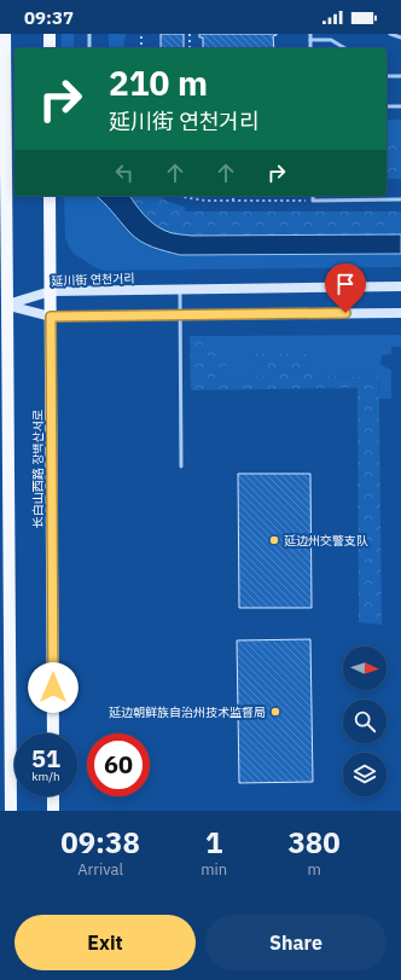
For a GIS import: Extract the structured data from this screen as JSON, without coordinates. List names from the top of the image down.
{
  "streets": {
    "main road": ["延川街 연천거리", "长白山西路 장백산서로"]
  },
  "crossings": [
    ["延川街 연천거리", "长白山西路 장백산서로"]
  ],
  "places": ["延边州交警支队", "延边朝鲜族自治州技术监督局"],
  "north": "right",
  "page": {
    "status": "09:37",
    "turn": ["210 m", "延川街 연천거리"],
    "speed": "51 km/h",
    "limit": "60",
    "eta": [
      "09:38",
      "Arrival",
      "1",
      "min",
      "380",
      "m"
    ],
    "buttons": ["Exit", "Share"]
  }
}
